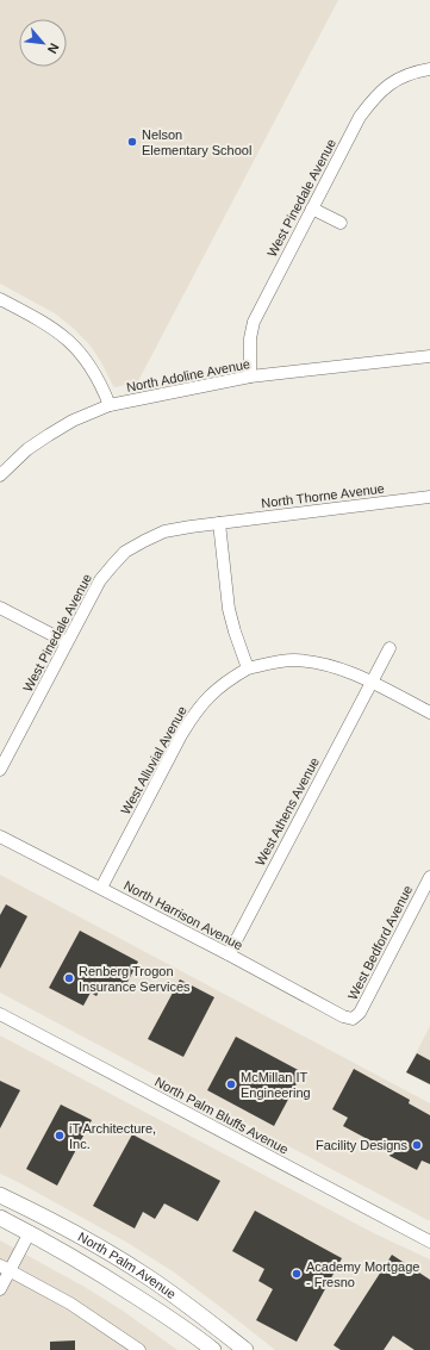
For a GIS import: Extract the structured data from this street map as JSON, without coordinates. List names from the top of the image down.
{
  "streets": {
    "main road": ["North Palm Avenue"],
    "street": [
      "West Pinedale Avenue",
      "North Adoline Avenue",
      "North Thorne Avenue",
      "West Alluvial Avenue",
      "West Athens Avenue",
      "North Harrison Avenue",
      "West Bedford Avenue",
      "North Palm Bluffs Avenue"
    ]
  },
  "crossings": [
    ["West Pinedale Avenue", "North Adoline Avenue"],
    ["West Pinedale Avenue", "North Thorne Avenue"],
    ["West Alluvial Avenue", "West Athens Avenue"],
    ["West Alluvial Avenue", "North Harrison Avenue"],
    ["West Athens Avenue", "North Harrison Avenue"],
    ["North Harrison Avenue", "West Bedford Avenue"]
  ],
  "places": [
    "Nelson Elementary School",
    "Renberg Trogon Insurance Services",
    "McMillan IT Engineering",
    "iT Architecture, Inc.",
    "Facility Designs",
    "Academy Mortgage - Fresno"
  ],
  "north": "bottom right"
}
